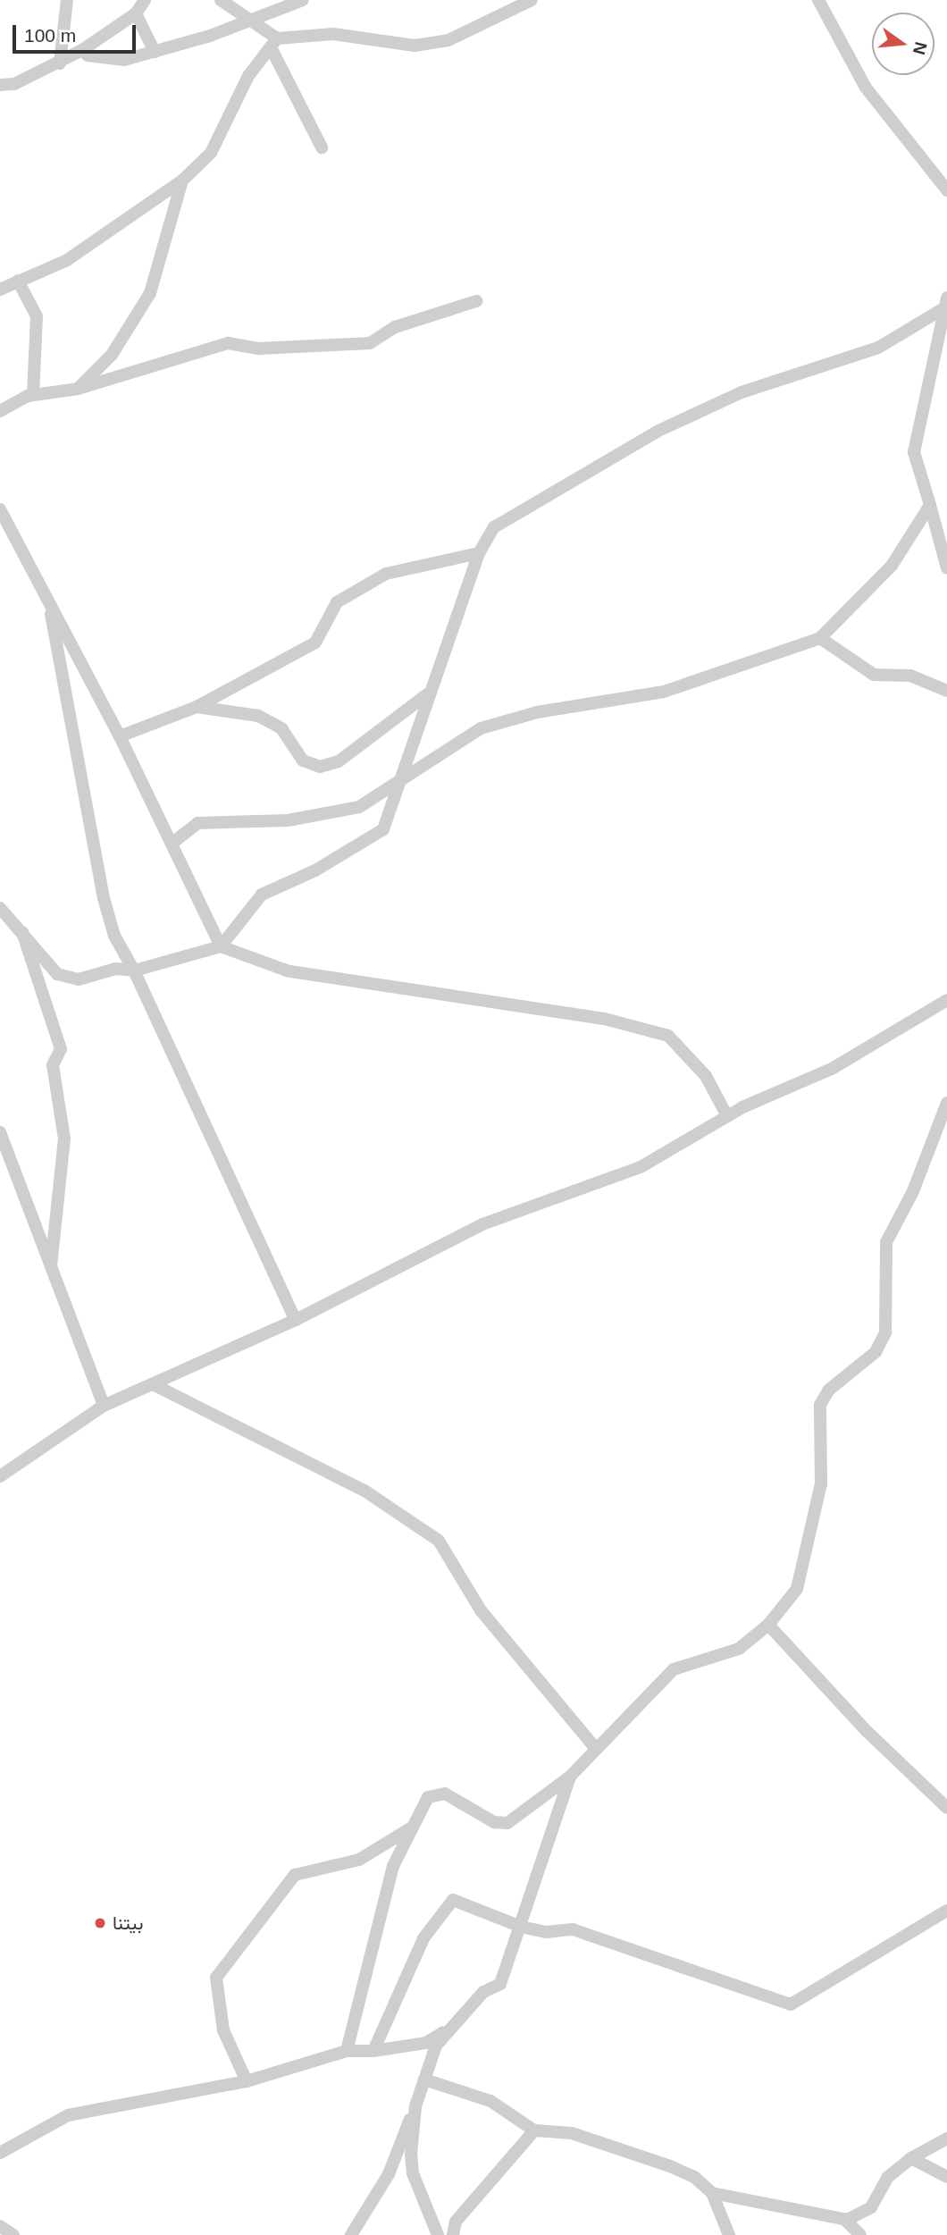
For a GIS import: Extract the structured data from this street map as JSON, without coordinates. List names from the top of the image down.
{
  "places": ["بيتنا"],
  "scale_bar": "100 m",
  "north": "right"
}
